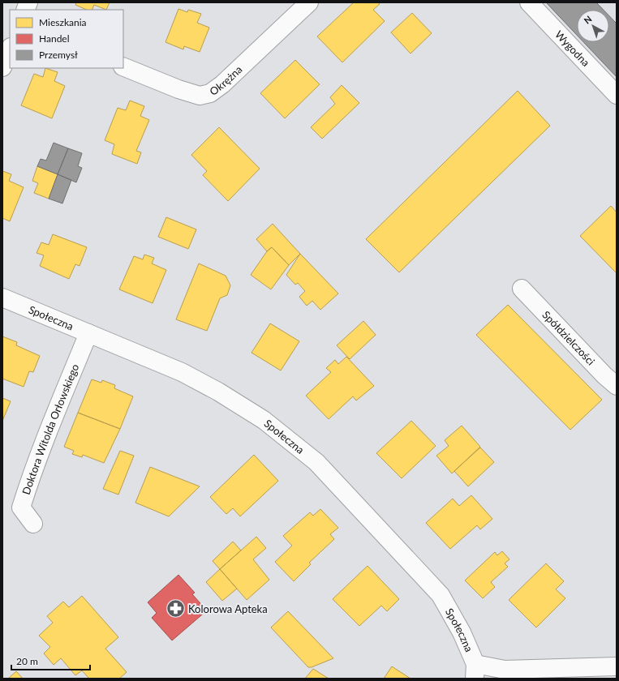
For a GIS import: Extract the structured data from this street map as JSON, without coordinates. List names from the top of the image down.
{
  "streets": {
    "street": [
      "Wygodna",
      "Okrężna",
      "Społeczna",
      "Spółdzielczości",
      "Doktora Witolda Orłowskiego"
    ]
  },
  "crossings": [
    ["Społeczna", "Doktora Witolda Orłowskiego"]
  ],
  "places": {
    "pharmacy": ["Kolorowa Apteka"]
  },
  "legend": ["Mieszkania", "Handel", "Przemysł"],
  "scale_bar": "20 m",
  "north": "top left"
}
